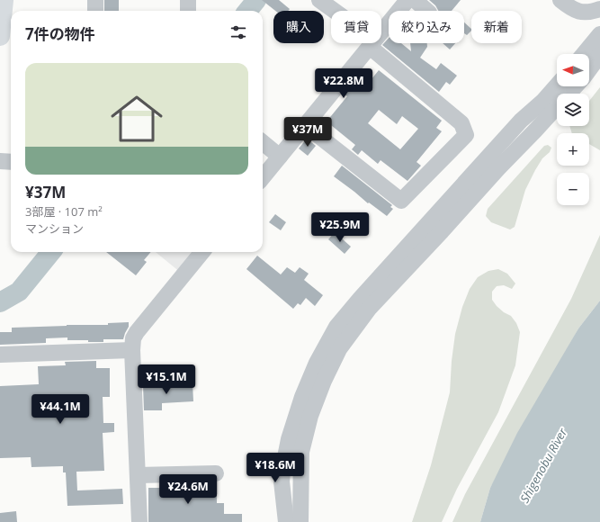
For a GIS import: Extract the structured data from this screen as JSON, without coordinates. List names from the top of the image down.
{
  "water": ["Shigenobu River"],
  "north": "left",
  "page": {
    "chip": [
      "購入",
      "賃貸",
      "絞り込み",
      "新着"
    ],
    "heading": "7件の物件",
    "map_buttons": ["+", "−"],
    "list": [
      {
        "name": "¥37M",
        "note": "3部屋 · 107 m² · マンション"
      }
    ],
    "price": [
      "¥22.8M",
      "¥37M",
      "¥25.9M",
      "¥15.1M",
      "¥44.1M",
      "¥18.6M",
      "¥24.6M"
    ]
  }
}
